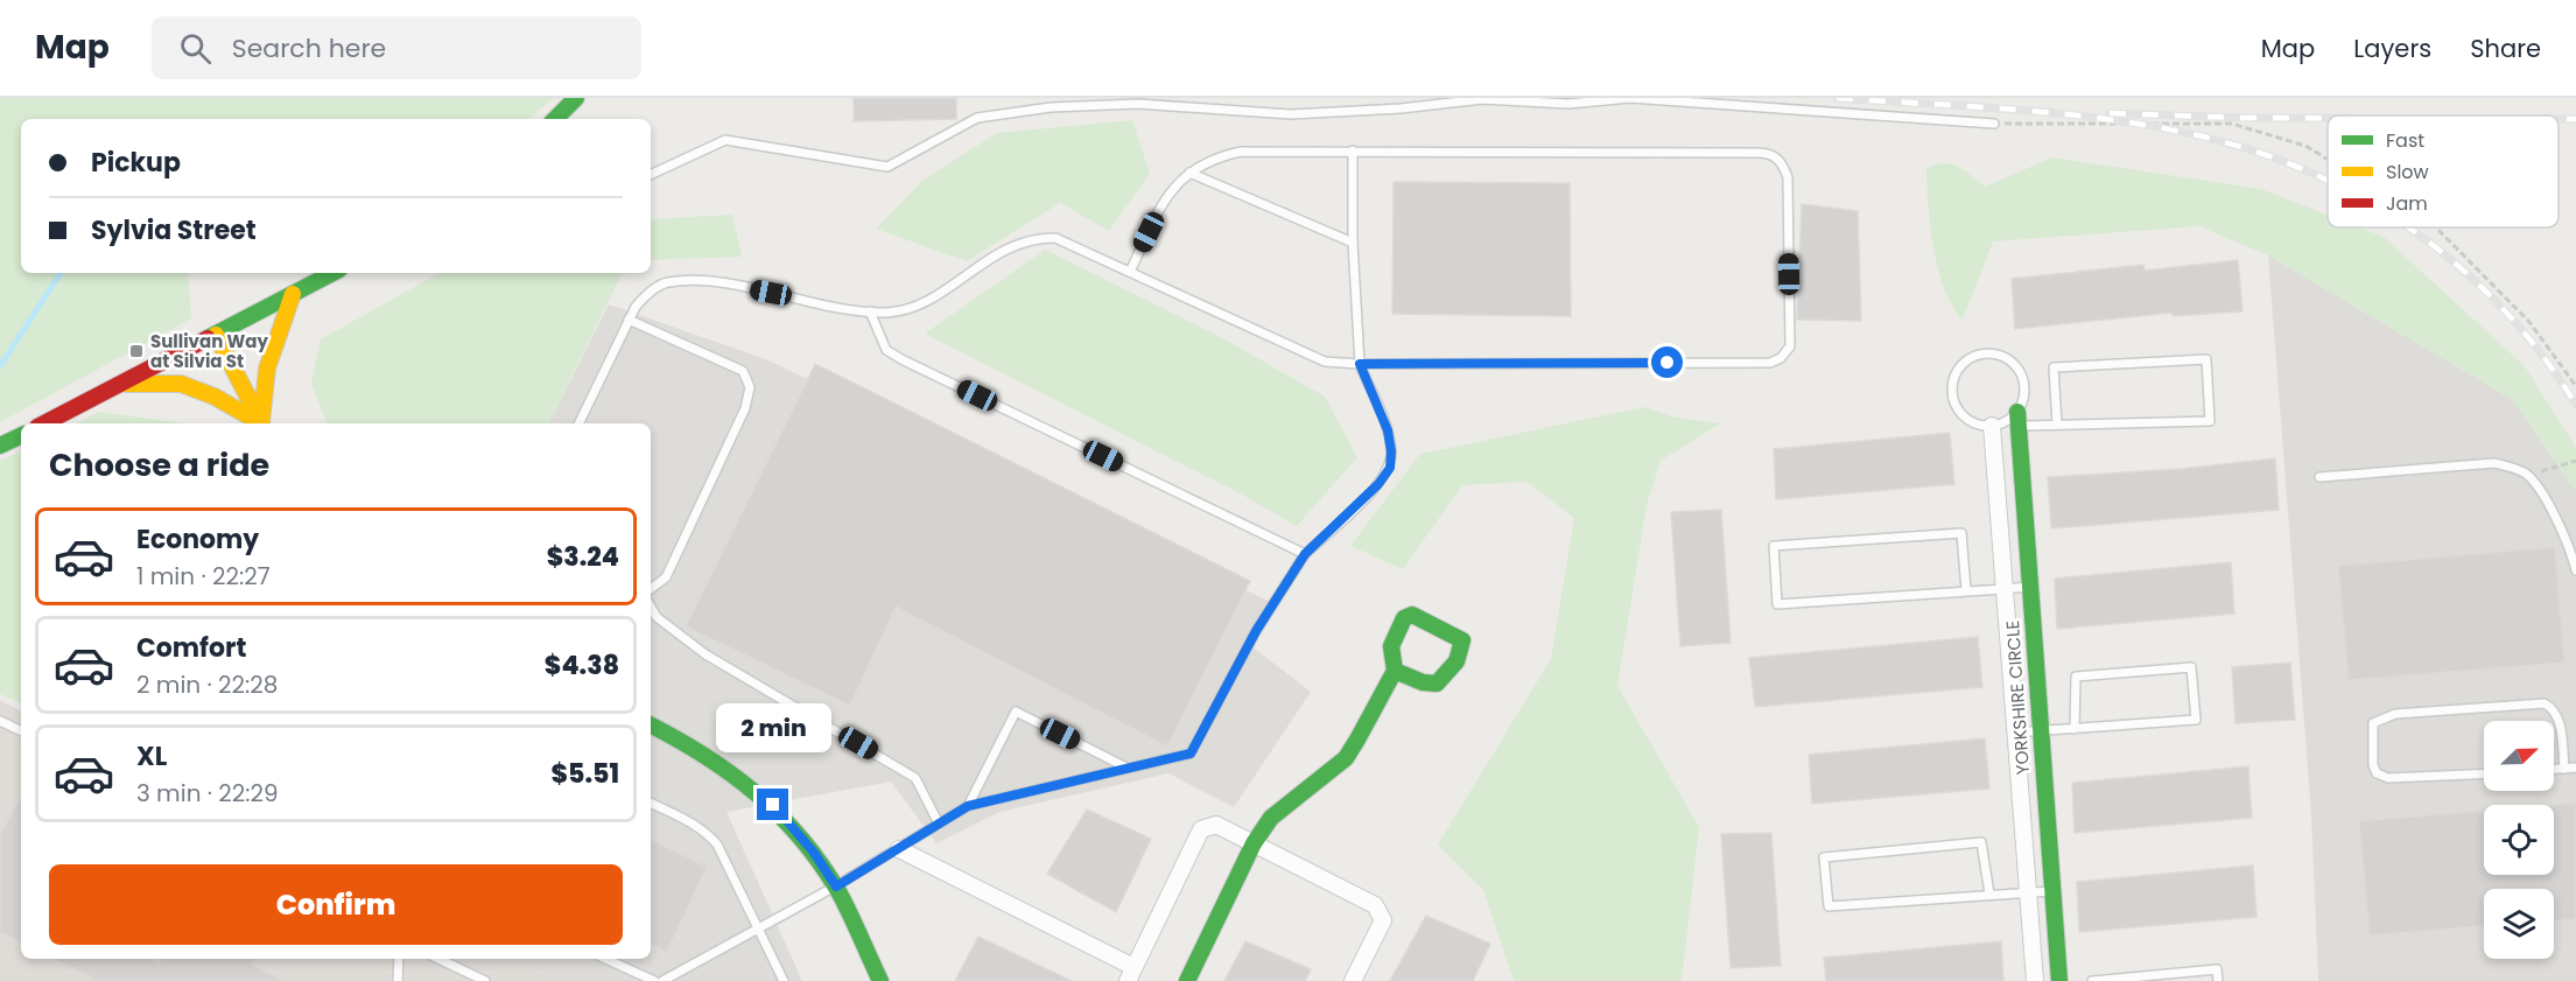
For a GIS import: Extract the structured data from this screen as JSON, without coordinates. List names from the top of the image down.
{
  "streets": {
    "street": ["YORKSHIRE CIRCLE"]
  },
  "places": {
    "transit": ["Sullivan Way at Silvia St"]
  },
  "legend": ["Fast", "Slow", "Jam"],
  "north": "top right",
  "page": {
    "header": "Map",
    "search": "Search here",
    "nav": ["Map", "Layers", "Share"],
    "banner": ["Pickup", "Sylvia Street"],
    "heading": "Choose a ride",
    "list": [
      {
        "name": "Economy",
        "note": "1 min · 22:27",
        "value": "$3.24"
      },
      {
        "name": "Comfort",
        "note": "2 min · 22:28",
        "value": "$4.38"
      },
      {
        "name": "XL",
        "note": "3 min · 22:29",
        "value": "$5.51"
      }
    ],
    "bubble": "2 min",
    "buttons": "Confirm"
  }
}
